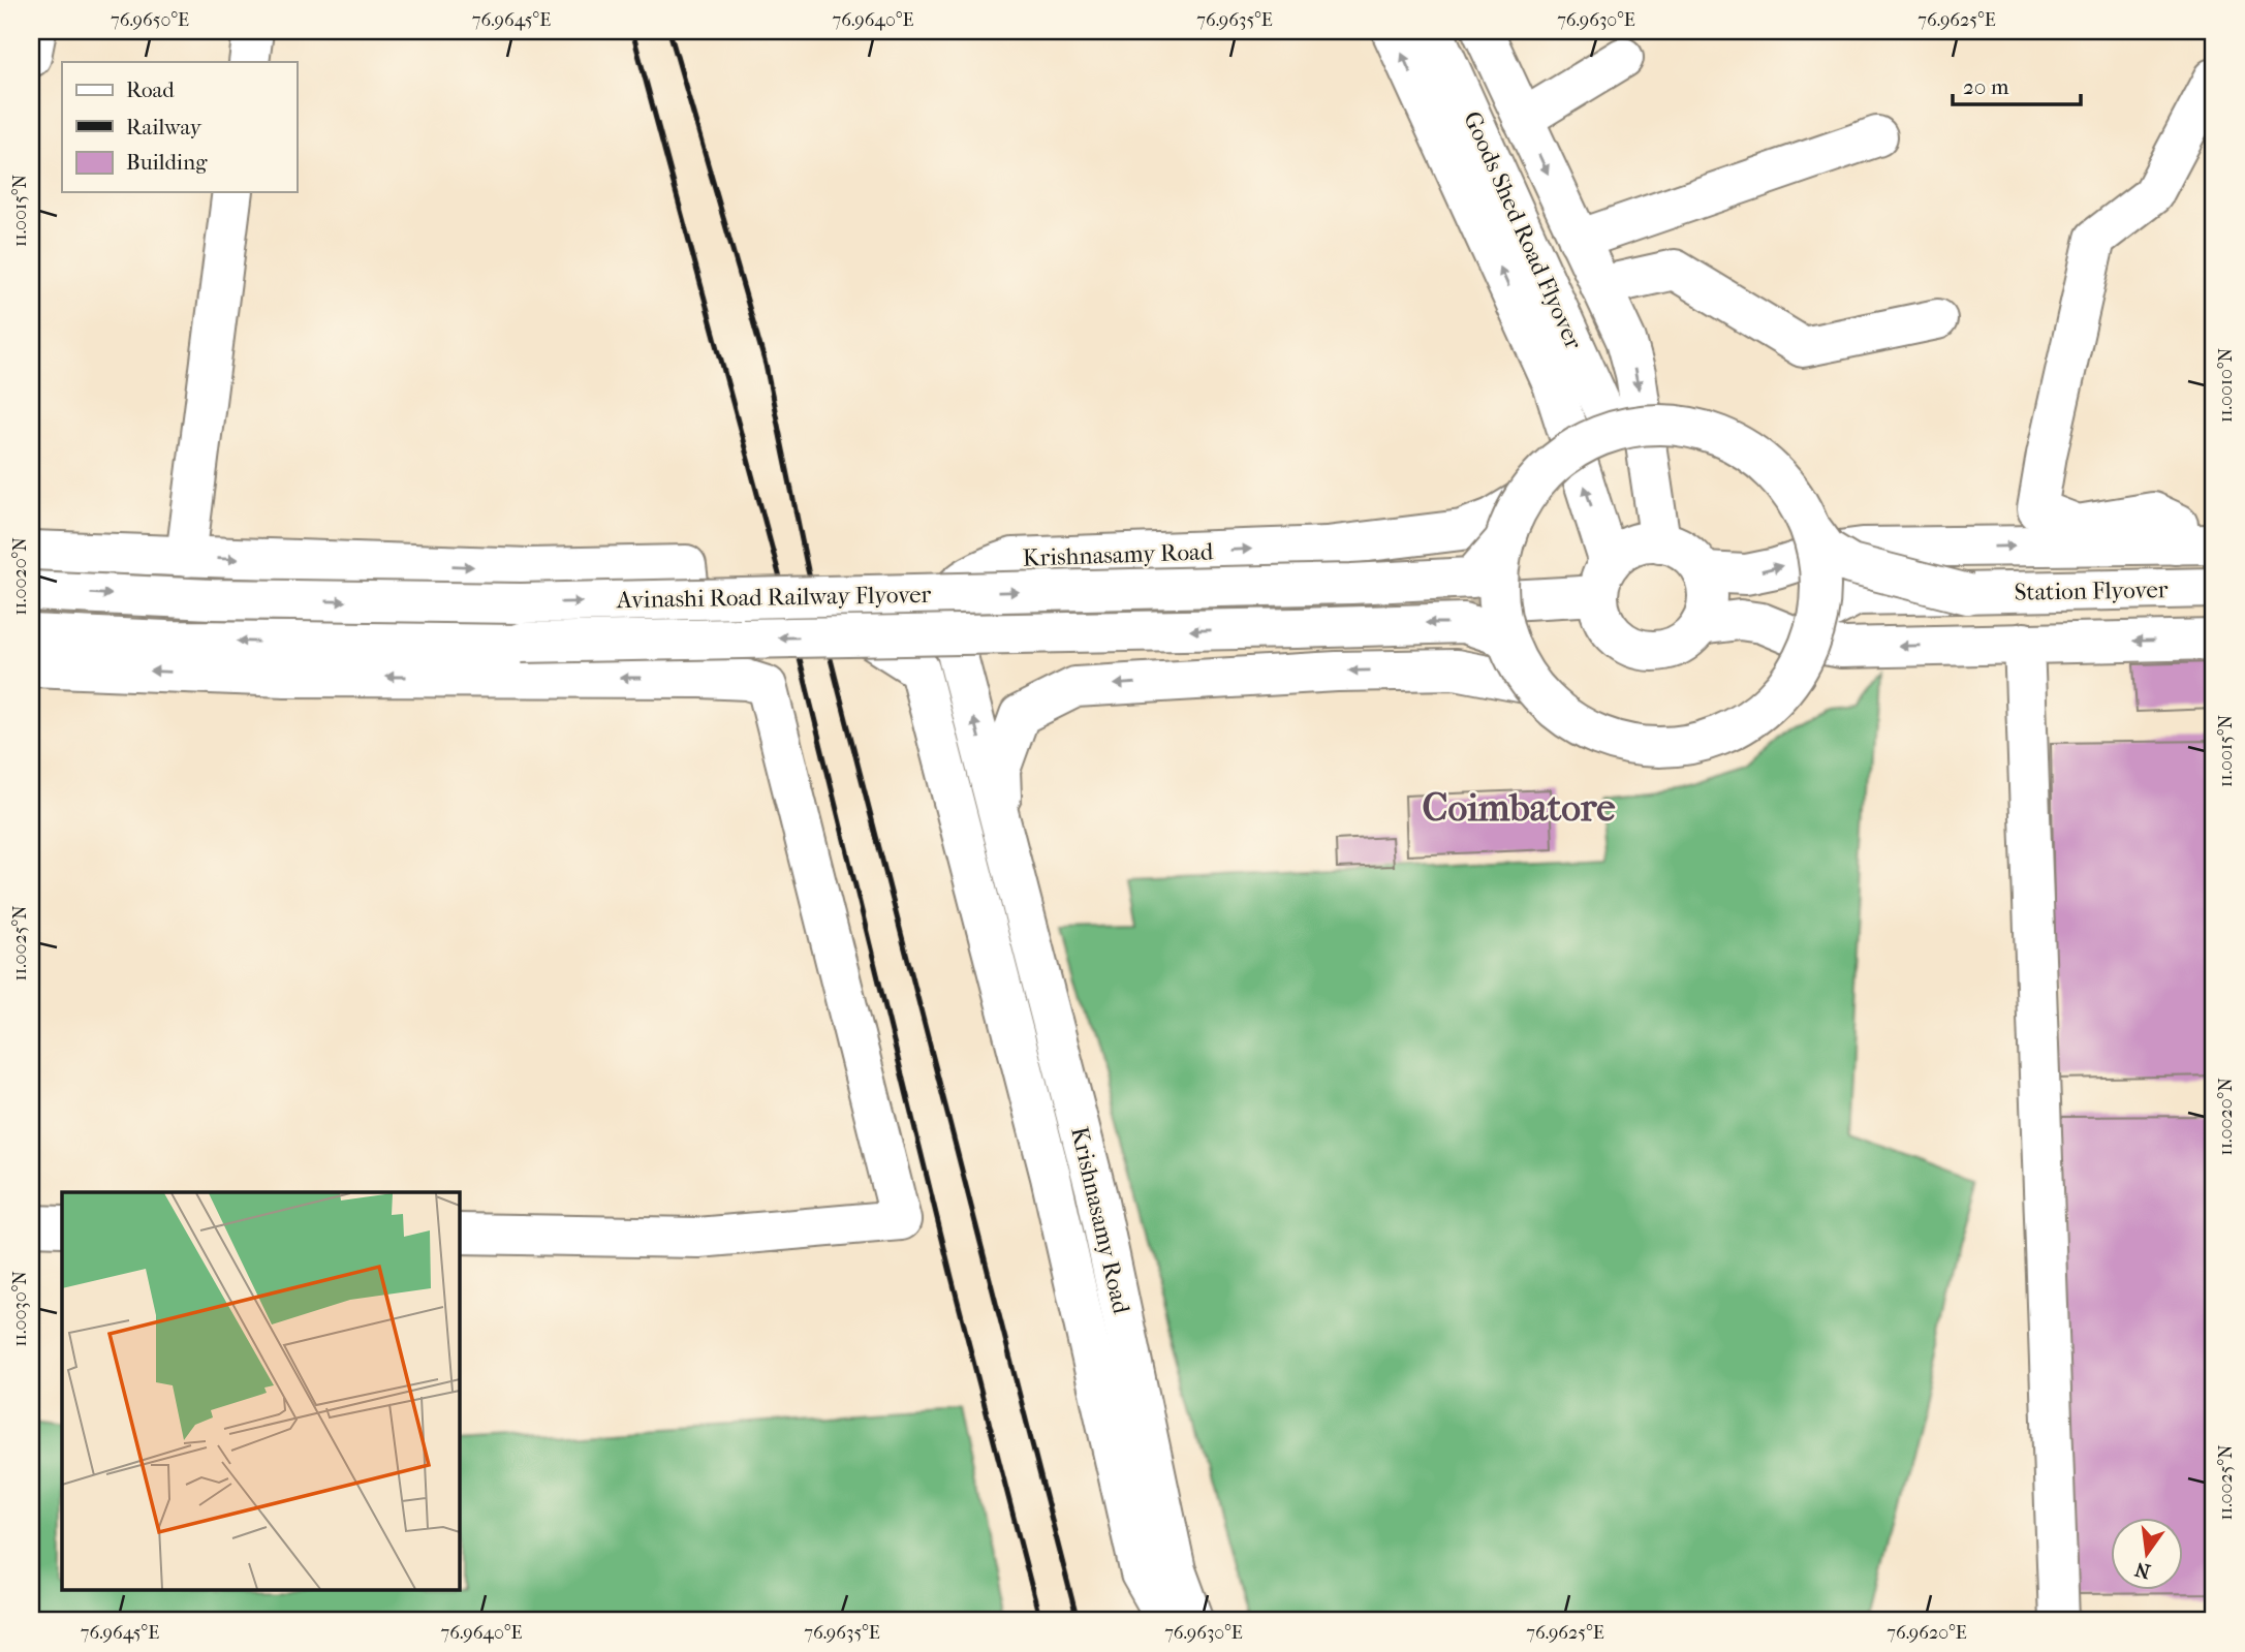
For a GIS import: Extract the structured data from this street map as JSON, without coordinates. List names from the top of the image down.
{
  "streets": {
    "main road": [
      "Goods Shed Road Flyover",
      "Krishnasamy Road",
      "Station Flyover",
      "Avinashi Road Railway Flyover"
    ]
  },
  "crossings": [
    ["Goods Shed Road Flyover", "Station Flyover"],
    ["Krishnasamy Road", "Station Flyover"],
    ["Station Flyover", "Avinashi Road Railway Flyover"]
  ],
  "districts": ["Coimbatore"],
  "legend": ["Road", "Railway", "Building"],
  "scale_bar": "20 m",
  "north": "bottom",
  "coordinates": [
    "76.9650°E",
    "76.9645°E",
    "76.9640°E",
    "76.9635°E",
    "76.9630°E",
    "76.9625°E",
    "11.0015°N",
    "11.0010°N",
    "11.0020°N",
    "11.0025°N",
    "11.0030°N",
    "76.9620°E"
  ]
}
